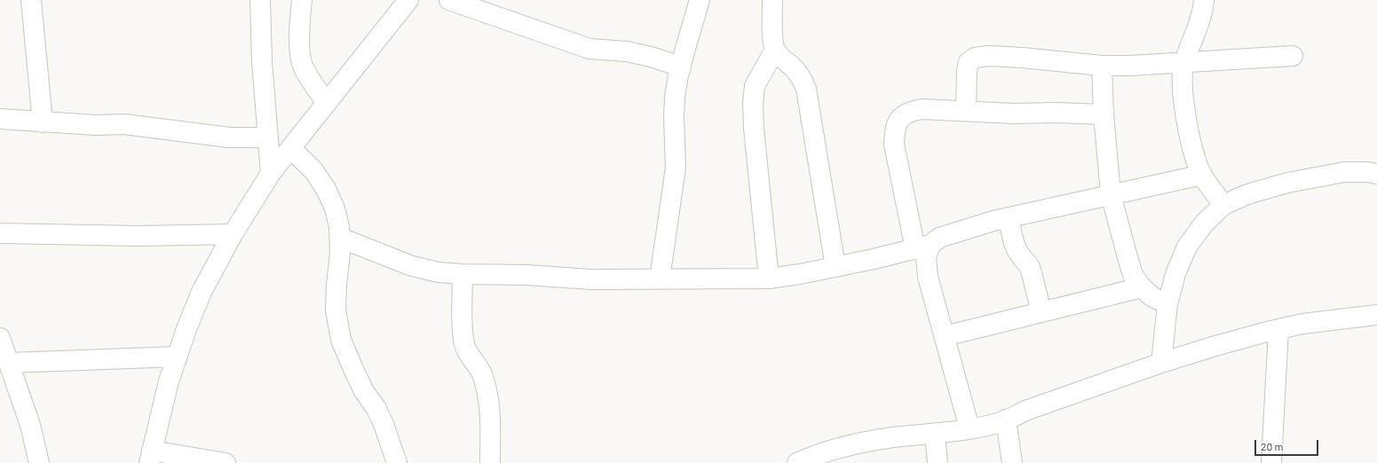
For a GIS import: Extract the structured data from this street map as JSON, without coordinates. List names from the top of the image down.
{
  "scale_bar": "20 m"
}
